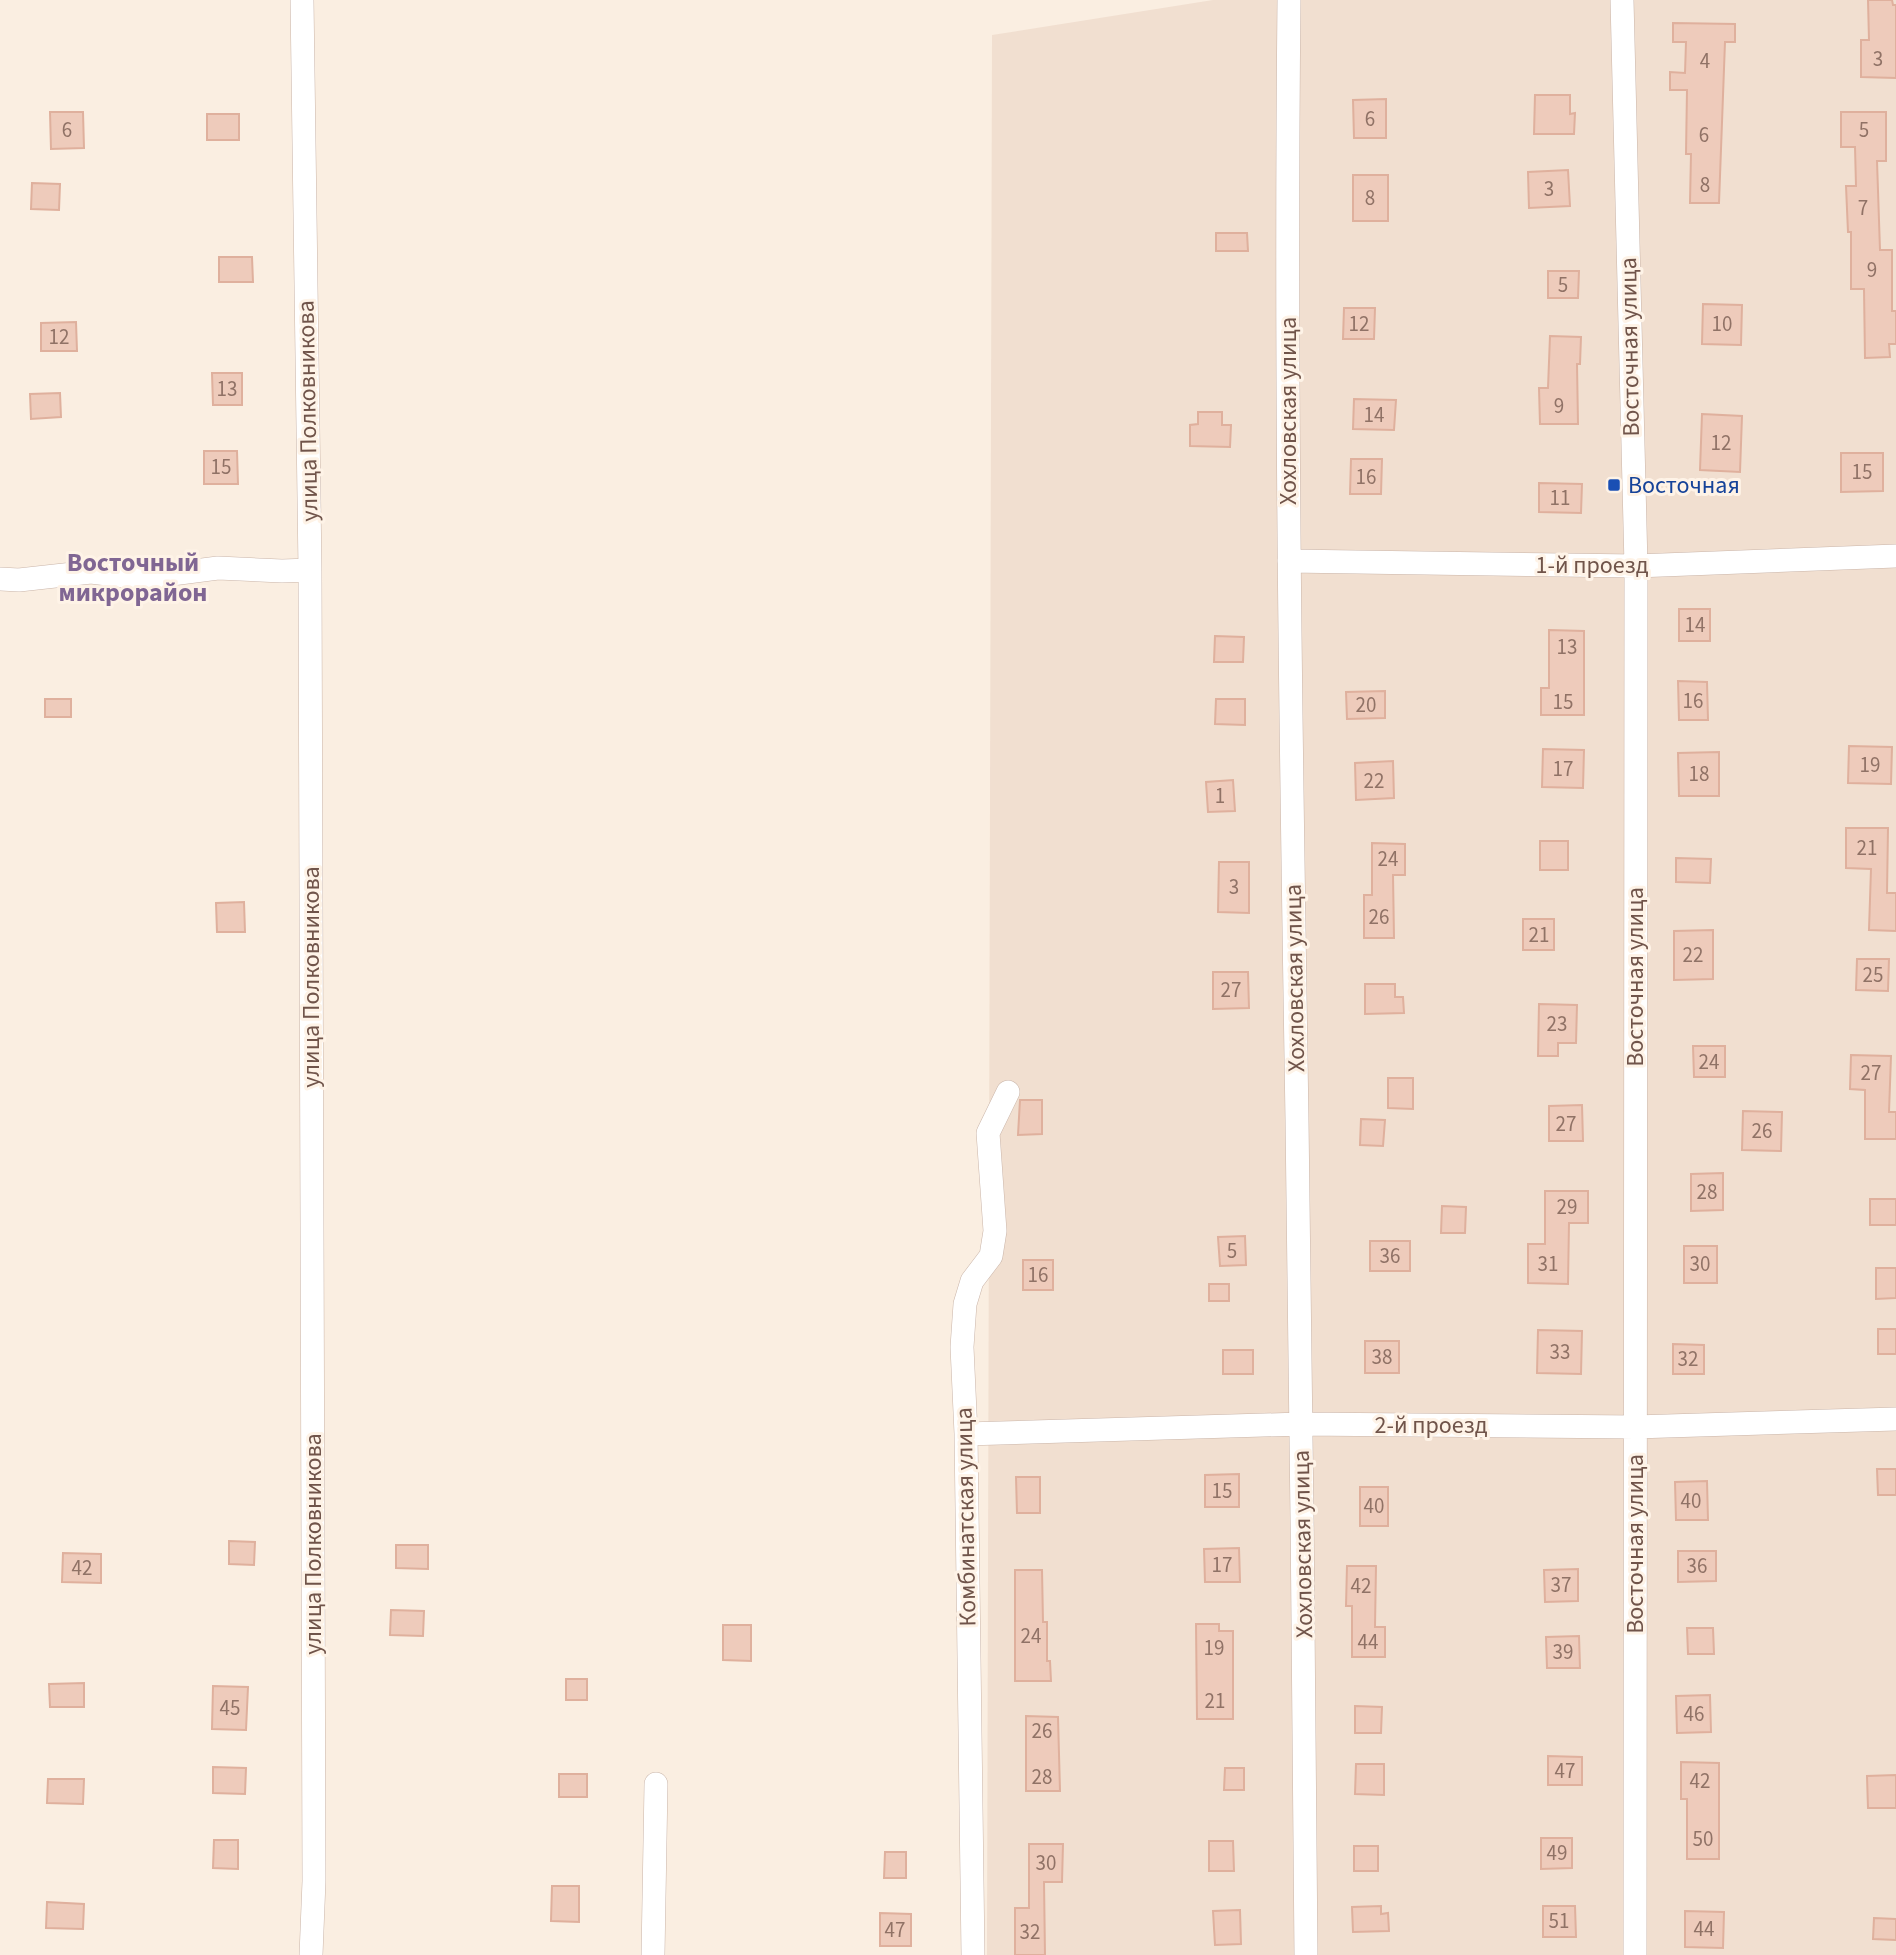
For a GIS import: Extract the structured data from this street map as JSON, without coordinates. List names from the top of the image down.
{
  "streets": {
    "street": [
      "Восточная улица",
      "улица Полковникова",
      "Хохловская улица",
      "1-й проезд",
      "2-й проезд",
      "Комбинатская улица"
    ]
  },
  "crossings": [
    ["Восточная улица", "1-й проезд"],
    ["Восточная улица", "2-й проезд"],
    ["Хохловская улица", "1-й проезд"],
    ["Хохловская улица", "2-й проезд"],
    ["2-й проезд", "Комбинатская улица"]
  ],
  "districts": ["Восточный микрорайон"],
  "places": {
    "transit": ["Восточная"]
  },
  "house_numbers": [
    "3",
    "4",
    "6",
    "6",
    "5",
    "6",
    "8",
    "3",
    "8",
    "7",
    "9",
    "5",
    "12",
    "10",
    "12",
    "13",
    "9",
    "14",
    "12",
    "15",
    "15",
    "16",
    "11",
    "14",
    "13",
    "16",
    "15",
    "20",
    "19",
    "17",
    "18",
    "22",
    "1",
    "21",
    "24",
    "3",
    "26",
    "21",
    "22",
    "25",
    "27",
    "23",
    "24",
    "27",
    "27",
    "26",
    "28",
    "29",
    "5",
    "36",
    "31",
    "30",
    "16",
    "33",
    "38",
    "32",
    "15",
    "40",
    "40",
    "17",
    "36",
    "42",
    "37",
    "42",
    "24",
    "44",
    "19",
    "39",
    "21",
    "45",
    "46",
    "26",
    "47",
    "28",
    "42",
    "50",
    "49",
    "30",
    "51",
    "44",
    "47",
    "32"
  ]
}
